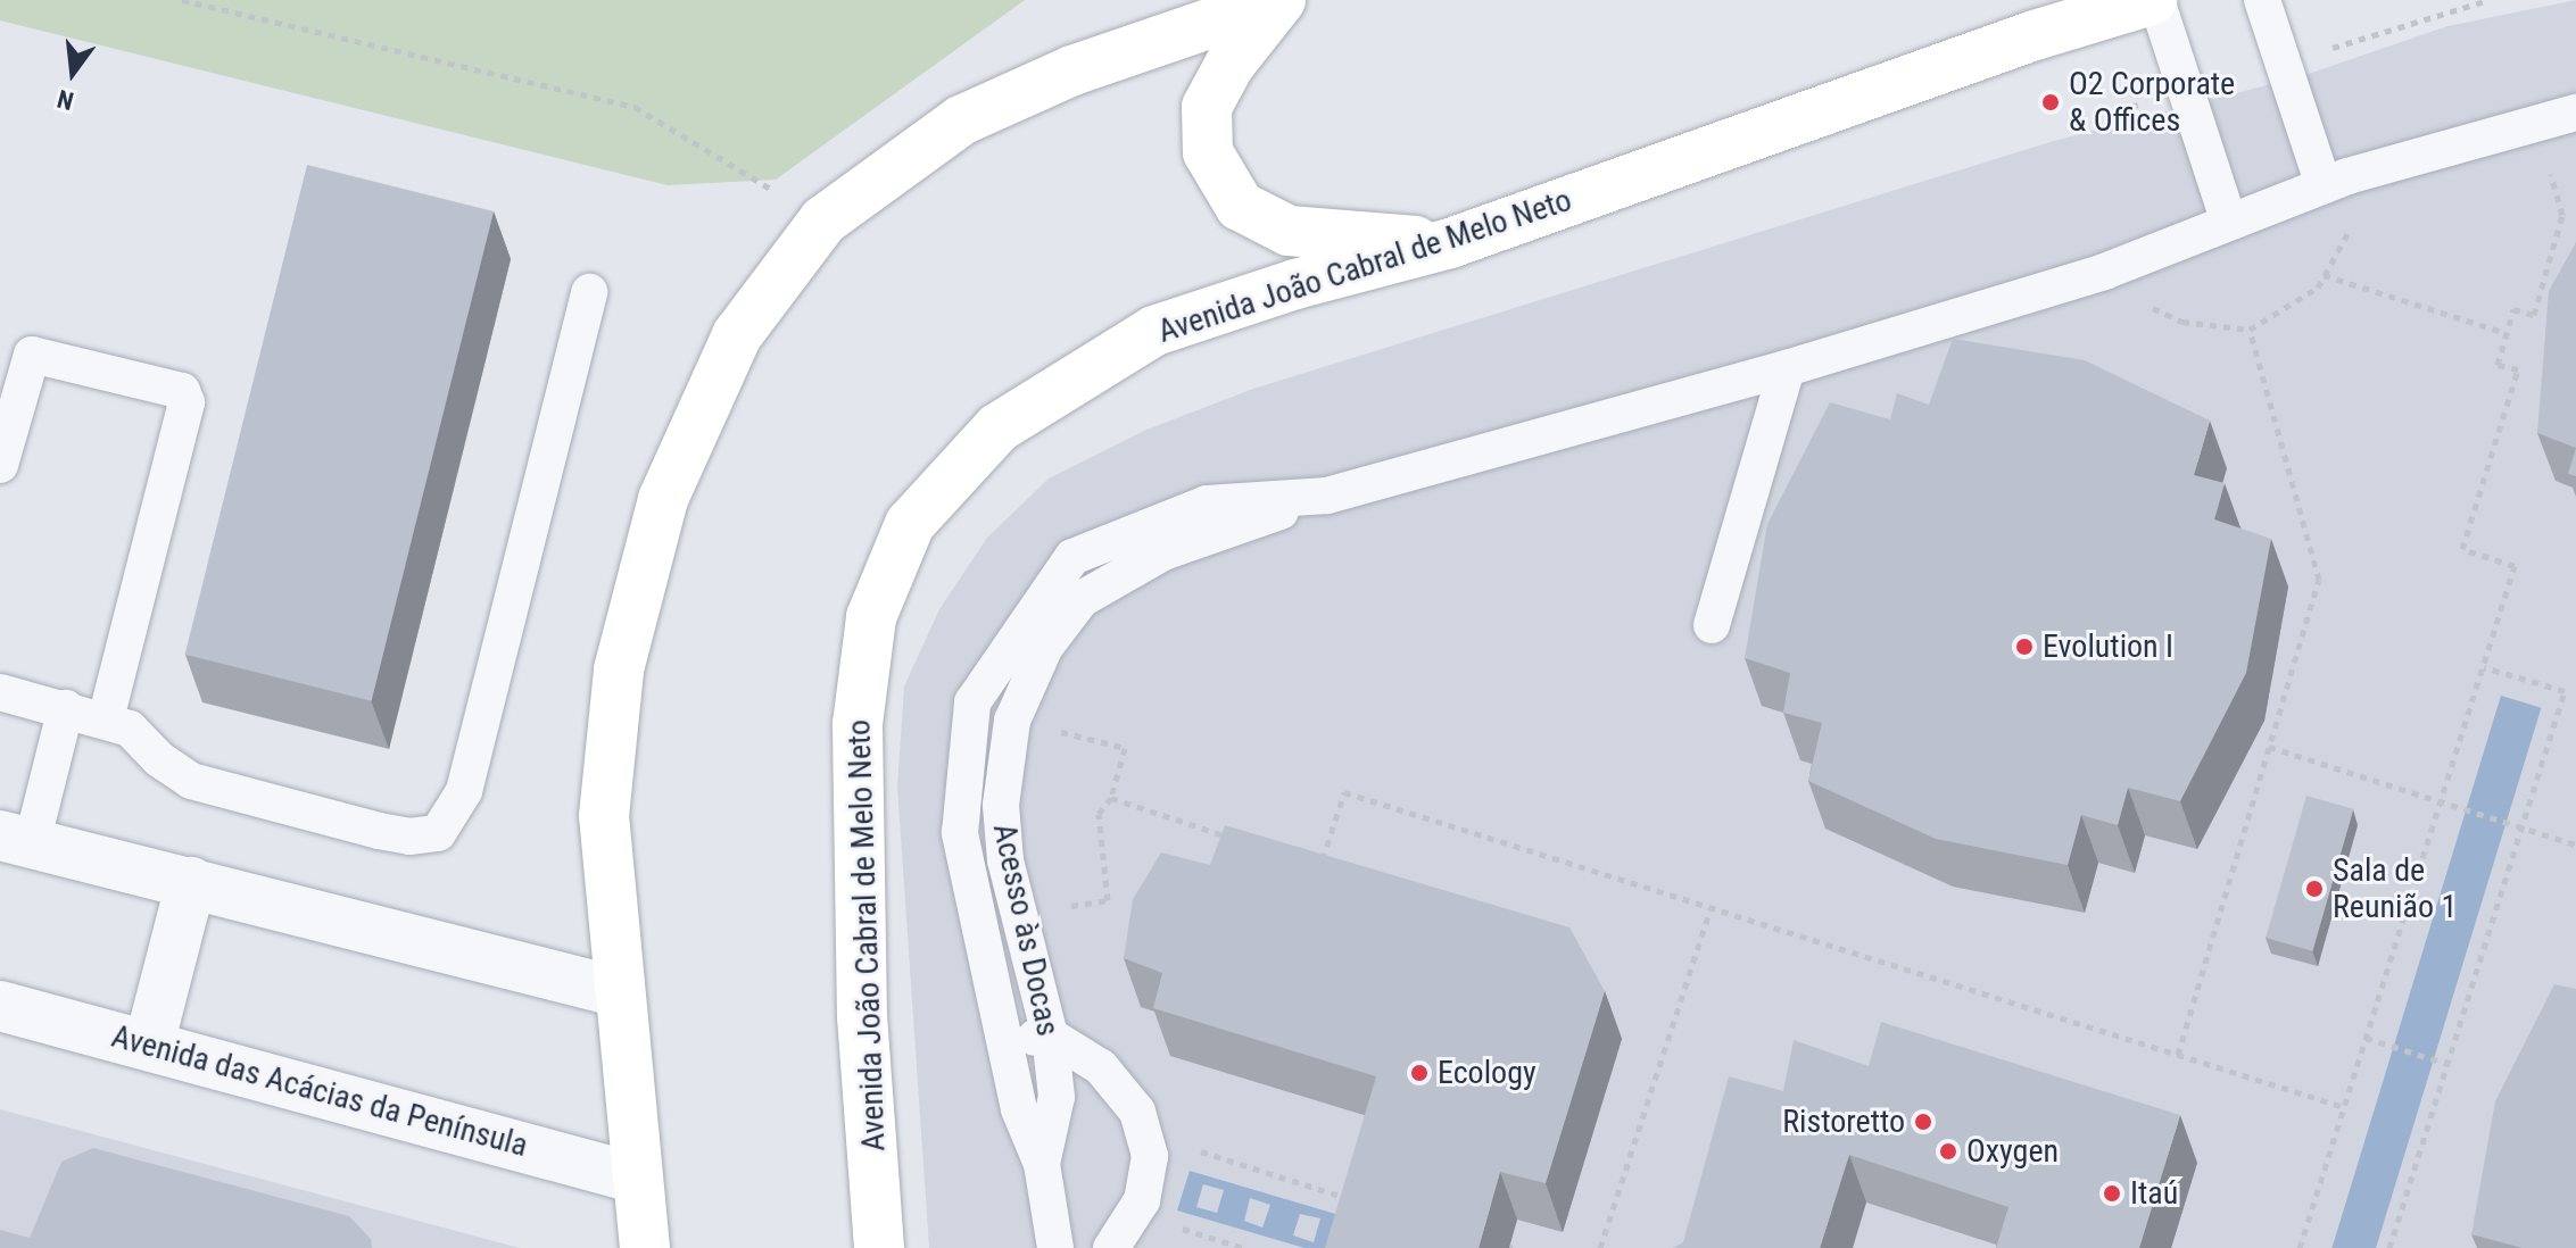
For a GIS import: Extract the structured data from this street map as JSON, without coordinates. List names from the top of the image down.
{
  "streets": {
    "street": ["Avenida João Cabral de Melo Neto", "Avenida das Acácias da Península"],
    "lane": ["Acesso às Docas"]
  },
  "places": [
    "O2 Corporate & Offices",
    "Evolution I",
    "Sala de Reunião 1",
    "Ecology",
    "Ristoretto",
    "Oxygen",
    "Itaú"
  ],
  "north": "bottom"
}
